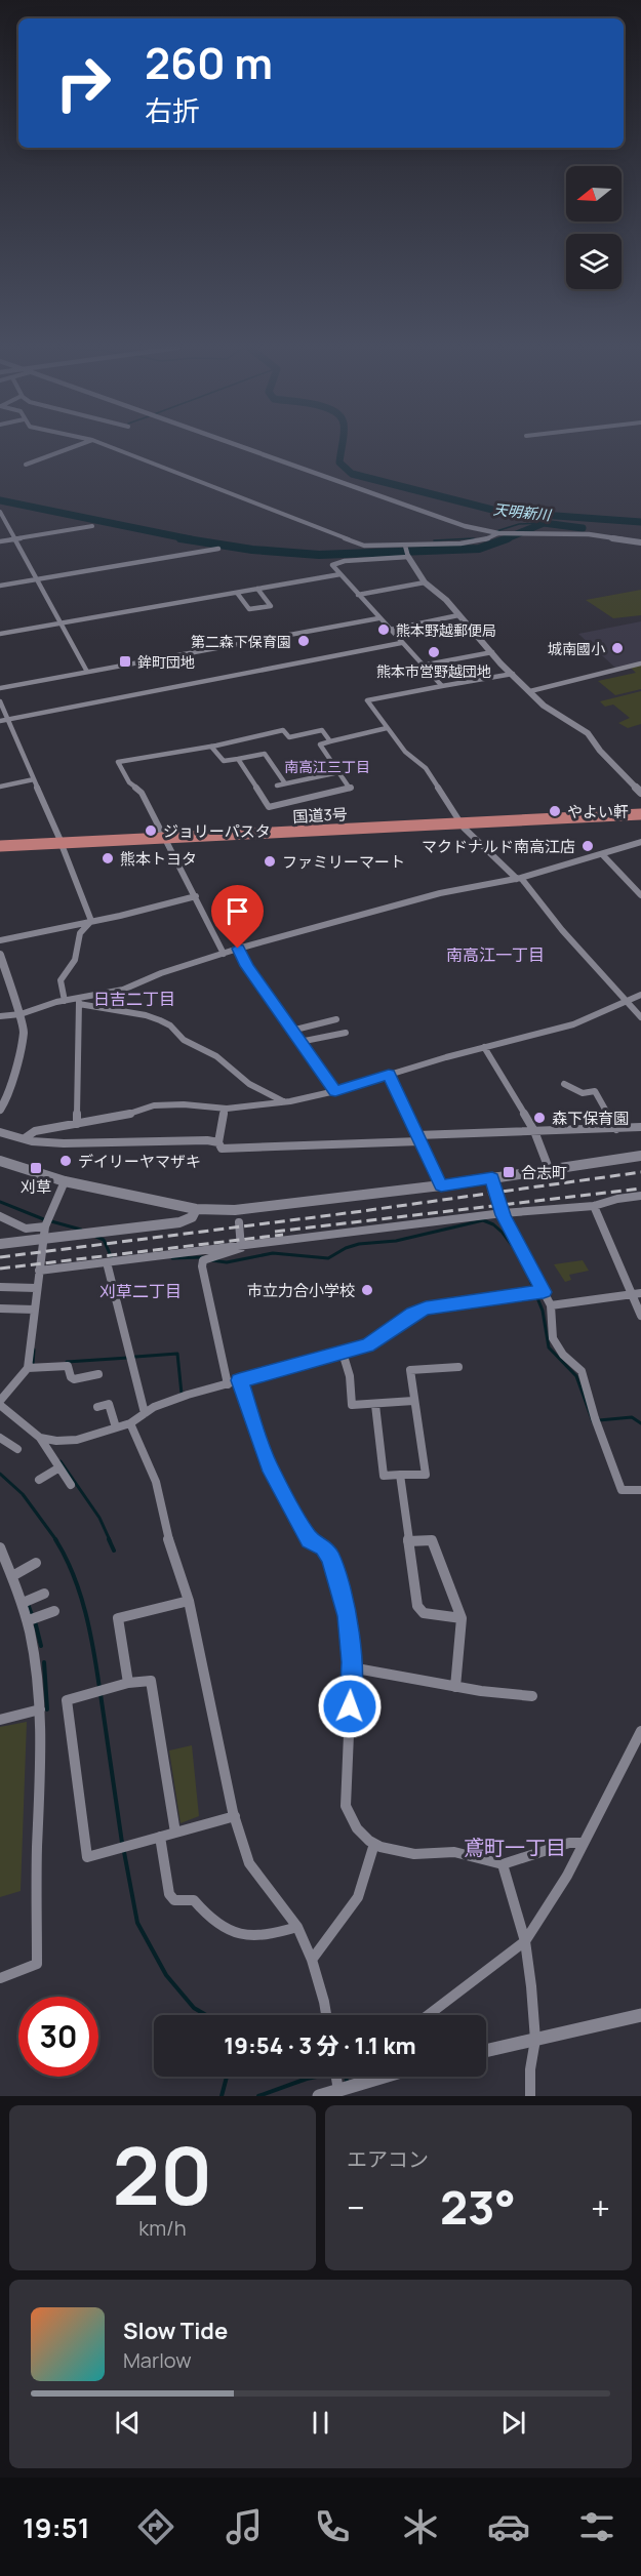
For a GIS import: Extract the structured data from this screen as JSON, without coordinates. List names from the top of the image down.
{
  "streets": {
    "highway": ["国道3号"]
  },
  "districts": [
    "南高江三丁目",
    "南高江一丁目",
    "日吉二丁目",
    "刈草二丁目",
    "鳶町一丁目"
  ],
  "water": ["天明新川"],
  "places": {
    "other": [
      "熊本野越郵便局",
      "第二森下保育園",
      "城南國小",
      "熊本市営野越団地",
      "やよい軒",
      "ジョリーパスタ",
      "マクドナルド南高江店",
      "熊本トヨタ",
      "ファミリーマート",
      "森下保育園",
      "デイリーヤマザキ",
      "市立力合小学校"
    ],
    "transit": ["鉾町団地", "刈草", "合志町"]
  },
  "north": "left",
  "page": {
    "turn": ["260 m", "右折"],
    "limit": "30",
    "trip": "19:54 · 3 分 · 1.1 km",
    "tile": [
      ["20", "km/h"],
      "エアコン"
    ],
    "heat": ["−", "23°", "+"],
    "song": ["Slow Tide", "Marlow"],
    "tabs": "19:51"
  }
}
